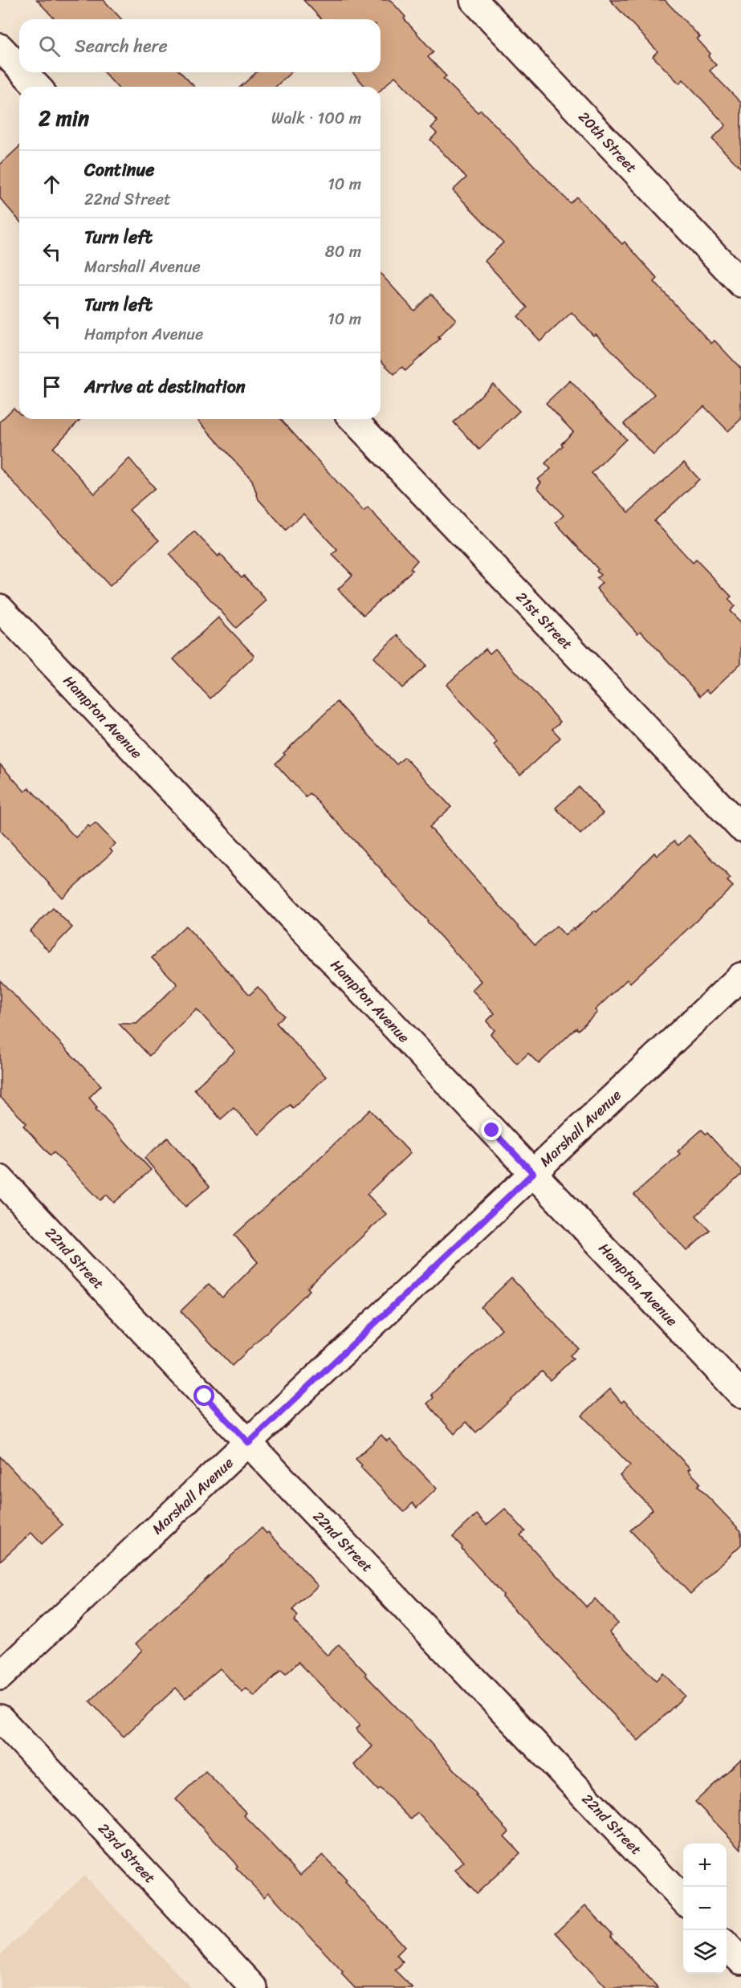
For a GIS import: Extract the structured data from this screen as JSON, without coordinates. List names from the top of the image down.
{
  "streets": {
    "street": [
      "20th Street",
      "21st Street",
      "Hampton Avenue",
      "Marshall Avenue",
      "22nd Street",
      "23rd Street"
    ]
  },
  "crossings": [
    ["Hampton Avenue", "Marshall Avenue"],
    ["Marshall Avenue", "22nd Street"]
  ],
  "page": {
    "search": "Search here",
    "heading": ["2 min", "Walk · 100 m"],
    "list": [
      ["Continue", "22nd Street", "10 m"],
      ["Turn left", "Marshall Avenue", "80 m"],
      ["Turn left", "Hampton Avenue", "10 m"],
      "Arrive at destination"
    ],
    "map_buttons": ["+", "−"]
  }
}
